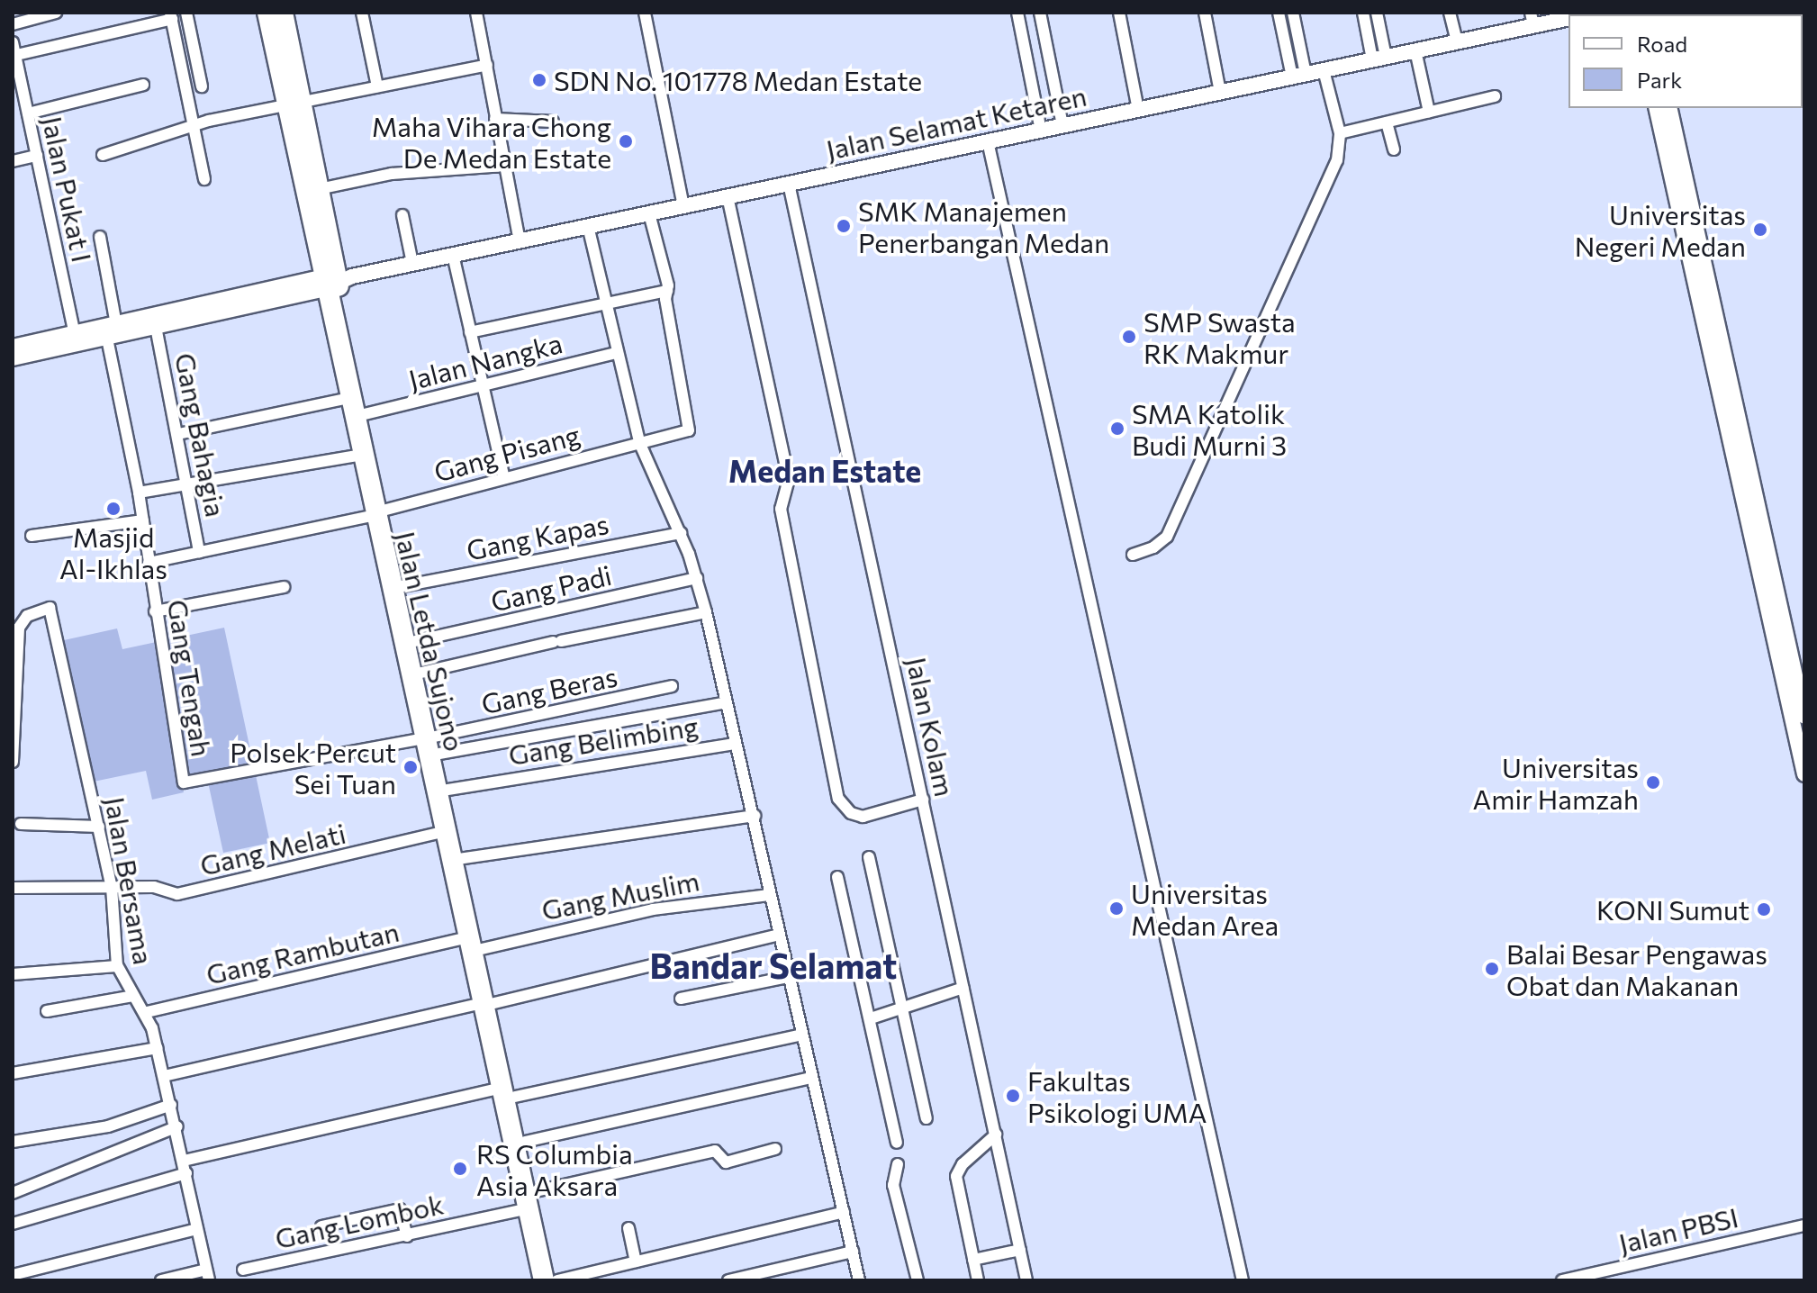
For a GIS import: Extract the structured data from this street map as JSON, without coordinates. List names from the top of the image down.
{
  "streets": {
    "highway": ["Jalan Letda Sujono"],
    "street": [
      "Jalan Selamat Ketaren",
      "Jalan Pukat I",
      "Jalan Nangka",
      "Gang Bahagia",
      "Gang Pisang",
      "Gang Kapas",
      "Gang Padi",
      "Gang Tengah",
      "Gang Beras",
      "Jalan Kolam",
      "Gang Belimbing",
      "Gang Melati",
      "Jalan Bersama",
      "Gang Muslim",
      "Gang Rambutan",
      "Gang Lombok",
      "Jalan PBSI"
    ]
  },
  "crossings": [
    ["Jalan Selamat Ketaren", "Jalan Letda Sujono"],
    ["Jalan Selamat Ketaren", "Jalan Kolam"],
    ["Jalan Nangka", "Jalan Letda Sujono"],
    ["Gang Bahagia", "Gang Pisang"],
    ["Gang Pisang", "Jalan Letda Sujono"],
    ["Gang Pisang", "Gang Tengah"],
    ["Gang Kapas", "Jalan Letda Sujono"],
    ["Gang Padi", "Jalan Letda Sujono"],
    ["Jalan Letda Sujono", "Gang Tengah"],
    ["Jalan Letda Sujono", "Gang Beras"],
    ["Jalan Letda Sujono", "Gang Belimbing"],
    ["Jalan Letda Sujono", "Gang Melati"],
    ["Jalan Letda Sujono", "Gang Muslim"],
    ["Jalan Letda Sujono", "Gang Rambutan"],
    ["Jalan Letda Sujono", "Gang Lombok"],
    ["Gang Tengah", "Gang Beras"],
    ["Gang Melati", "Jalan Bersama"],
    ["Jalan Bersama", "Gang Rambutan"],
    ["Gang Muslim", "Gang Rambutan"]
  ],
  "districts": ["Medan Estate", "Bandar Selamat"],
  "places": [
    "SDN No. 101778 Medan Estate",
    "Maha Vihara Chong De Medan Estate",
    "SMK Manajemen Penerbangan Medan",
    "Universitas Negeri Medan",
    "SMP Swasta RK Makmur",
    "SMA Katolik Budi Murni 3",
    "Masjid Al-Ikhlas",
    "Polsek Percut Sei Tuan",
    "Universitas Amir Hamzah",
    "Universitas Medan Area",
    "KONI Sumut",
    "Balai Besar Pengawas Obat dan Makanan",
    "Fakultas Psikologi UMA",
    "RS Columbia Asia Aksara"
  ],
  "legend": ["Road", "Park"]
}
